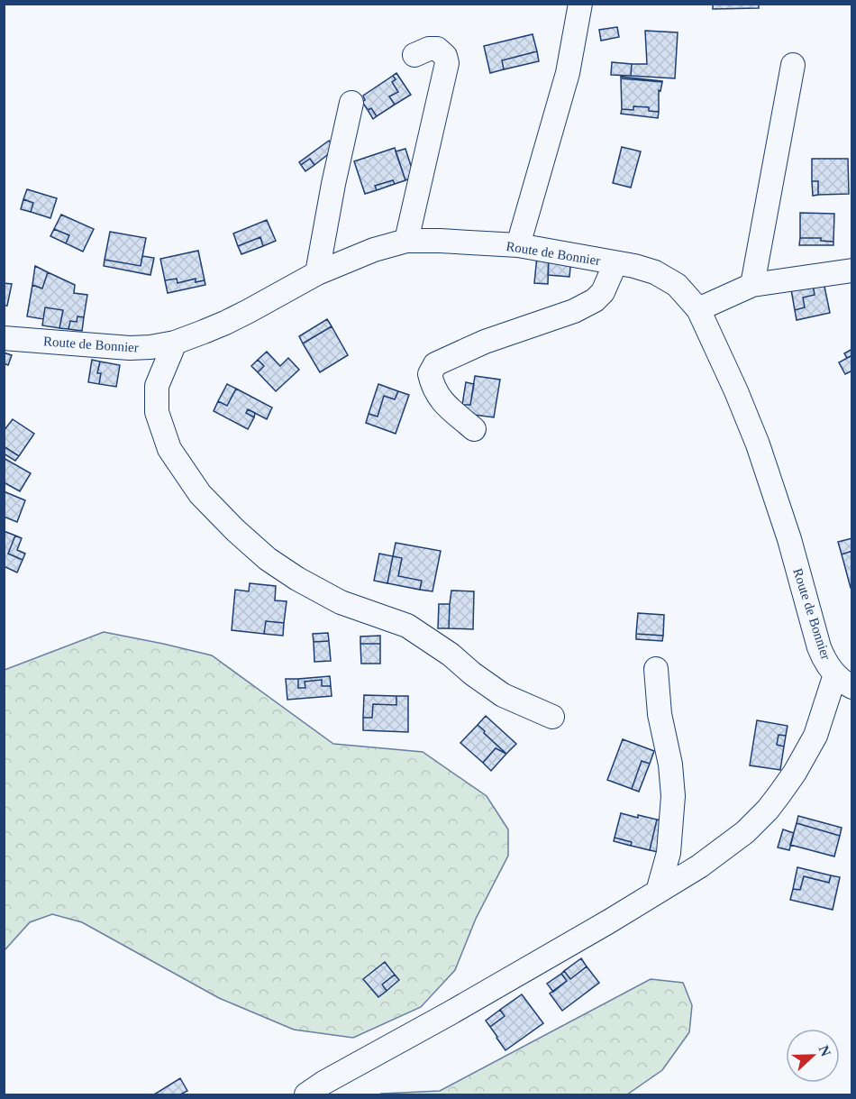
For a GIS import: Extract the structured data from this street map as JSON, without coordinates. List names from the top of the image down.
{
  "streets": {
    "street": ["Route de Bonnier"]
  },
  "north": "right"
}
